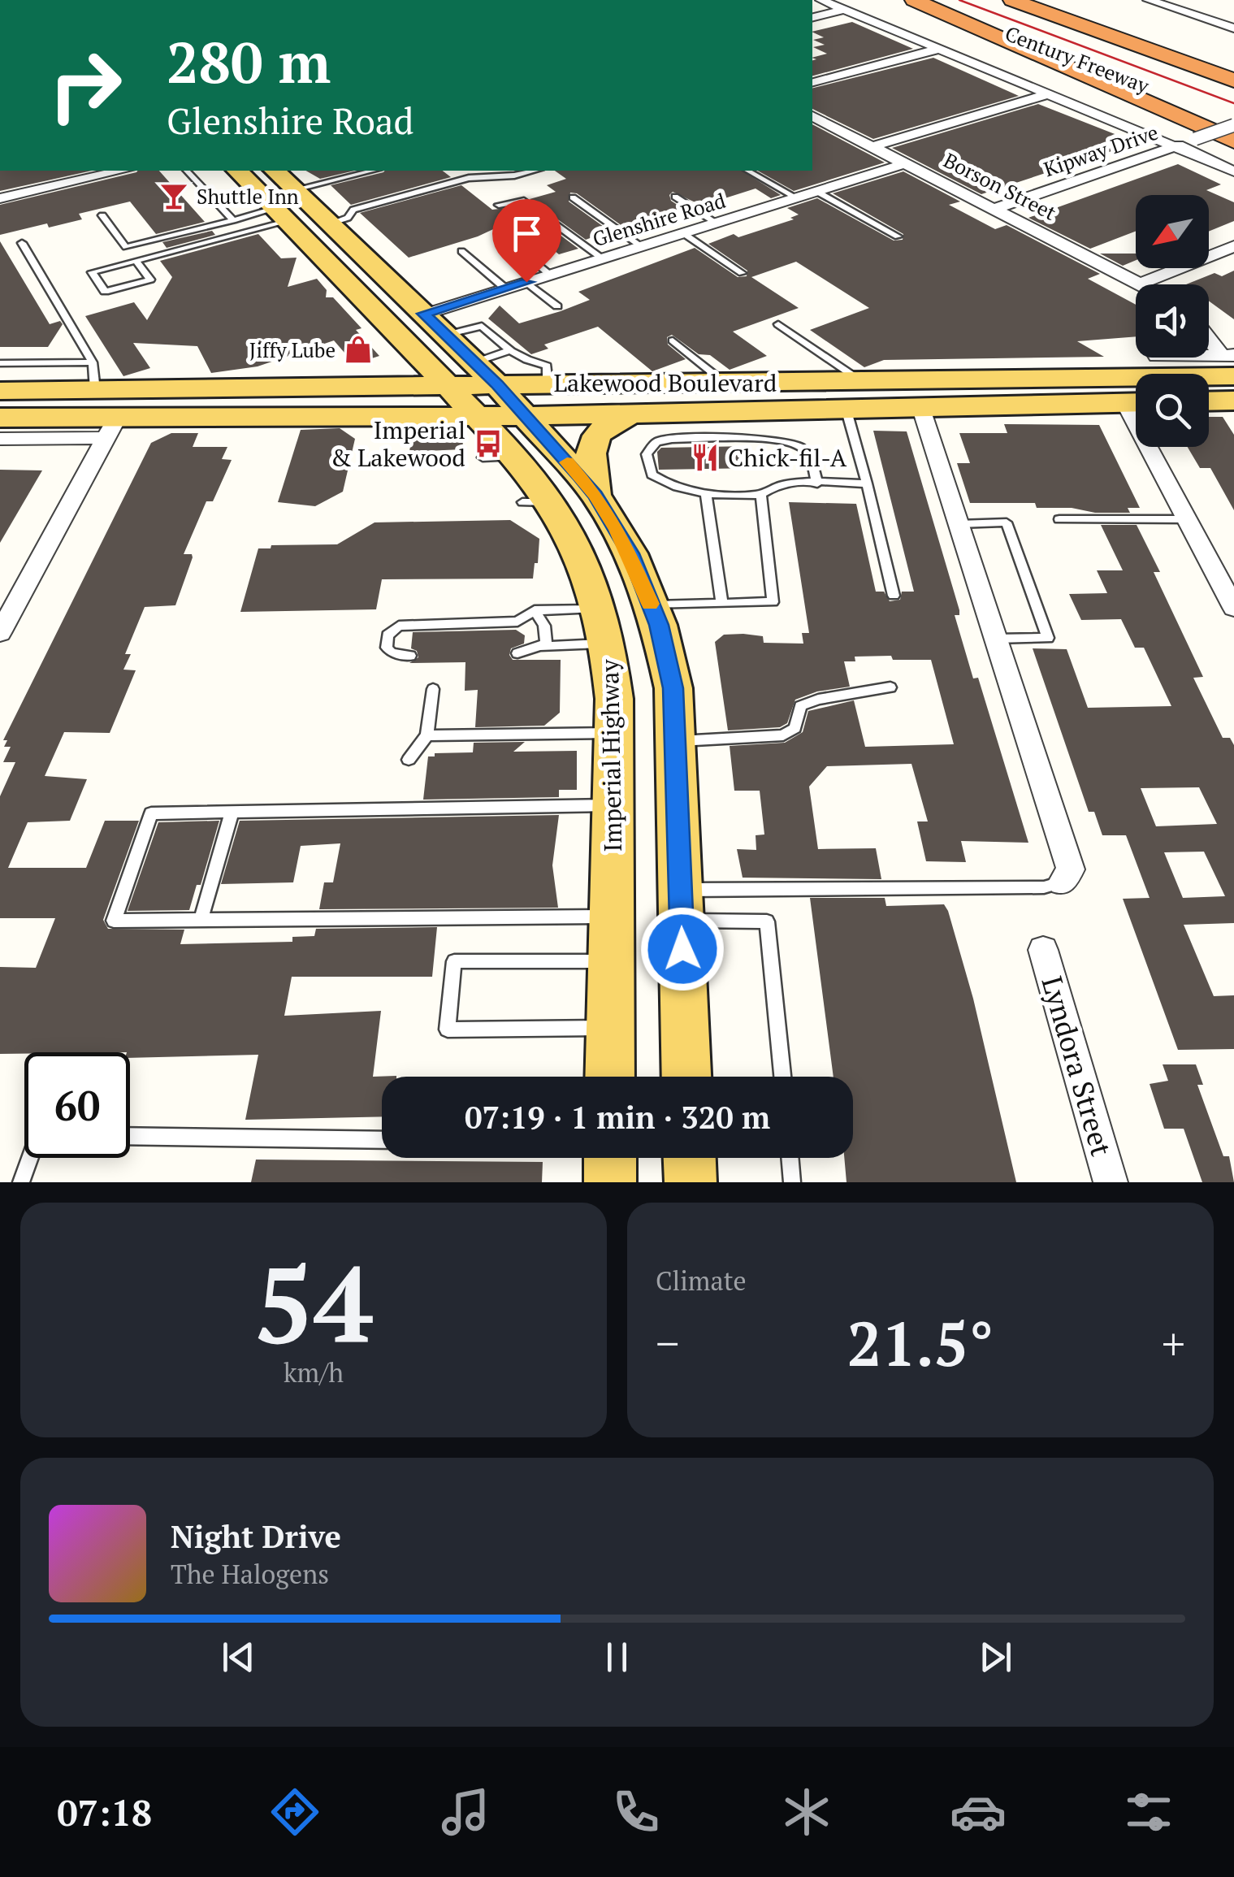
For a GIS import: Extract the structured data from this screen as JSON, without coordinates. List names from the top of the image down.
{
  "streets": {
    "highway": ["Century Freeway"],
    "main road": ["Lakewood Boulevard", "Imperial Highway"],
    "street": [
      "Kipway Drive",
      "Borson Street",
      "Glenshire Road",
      "Lyndora Street"
    ]
  },
  "crossings": [
    ["Century Freeway", "Kipway Drive"],
    ["Kipway Drive", "Borson Street"],
    ["Borson Street", "Glenshire Road"],
    ["Glenshire Road", "Imperial Highway"],
    ["Lakewood Boulevard", "Imperial Highway"]
  ],
  "places": {
    "bar": ["Shuttle Inn"],
    "shop": ["Jiffy Lube"],
    "bus stop": ["Imperial & Lakewood"],
    "restaurant": ["Chick-fil-A"]
  },
  "north": "bottom left",
  "page": {
    "turn": ["280 m", "Glenshire Road"],
    "limit": "60",
    "trip": "07:19 · 1 min · 320 m",
    "tile": [
      ["54", "km/h"],
      "Climate"
    ],
    "heat": ["−", "21.5°", "+"],
    "song": ["Night Drive", "The Halogens"],
    "tabs": "07:18"
  }
}
